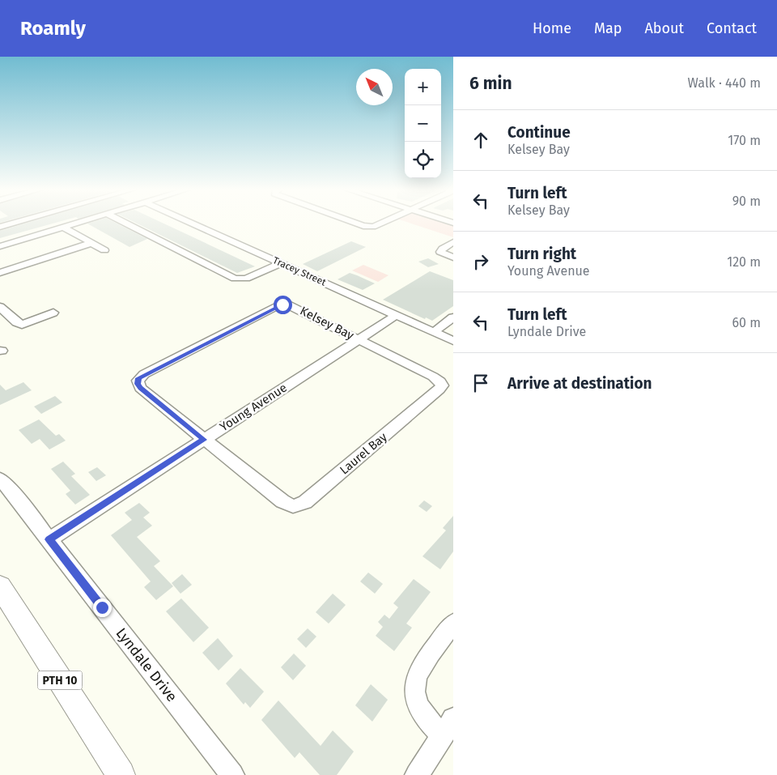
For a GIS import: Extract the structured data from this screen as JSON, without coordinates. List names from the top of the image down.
{
  "streets": {
    "main road": ["PTH 10"],
    "street": [
      "Tracey Street",
      "Kelsey Bay",
      "Young Avenue",
      "Laurel Bay",
      "Lyndale Drive"
    ]
  },
  "crossings": [
    ["Tracey Street", "Young Avenue"],
    ["Kelsey Bay", "Young Avenue"],
    ["Kelsey Bay", "Laurel Bay"],
    ["Young Avenue", "Laurel Bay"],
    ["Young Avenue", "Lyndale Drive"]
  ],
  "north": "top left",
  "page": {
    "header": "Roamly",
    "nav": [
      "Home",
      "Map",
      "About",
      "Contact"
    ],
    "heading": ["6 min", "Walk · 440 m"],
    "map_buttons": ["+", "−"],
    "list": [
      ["Continue", "Kelsey Bay", "170 m"],
      ["Turn left", "Kelsey Bay", "90 m"],
      ["Turn right", "Young Avenue", "120 m"],
      ["Turn left", "Lyndale Drive", "60 m"],
      "Arrive at destination"
    ]
  }
}
